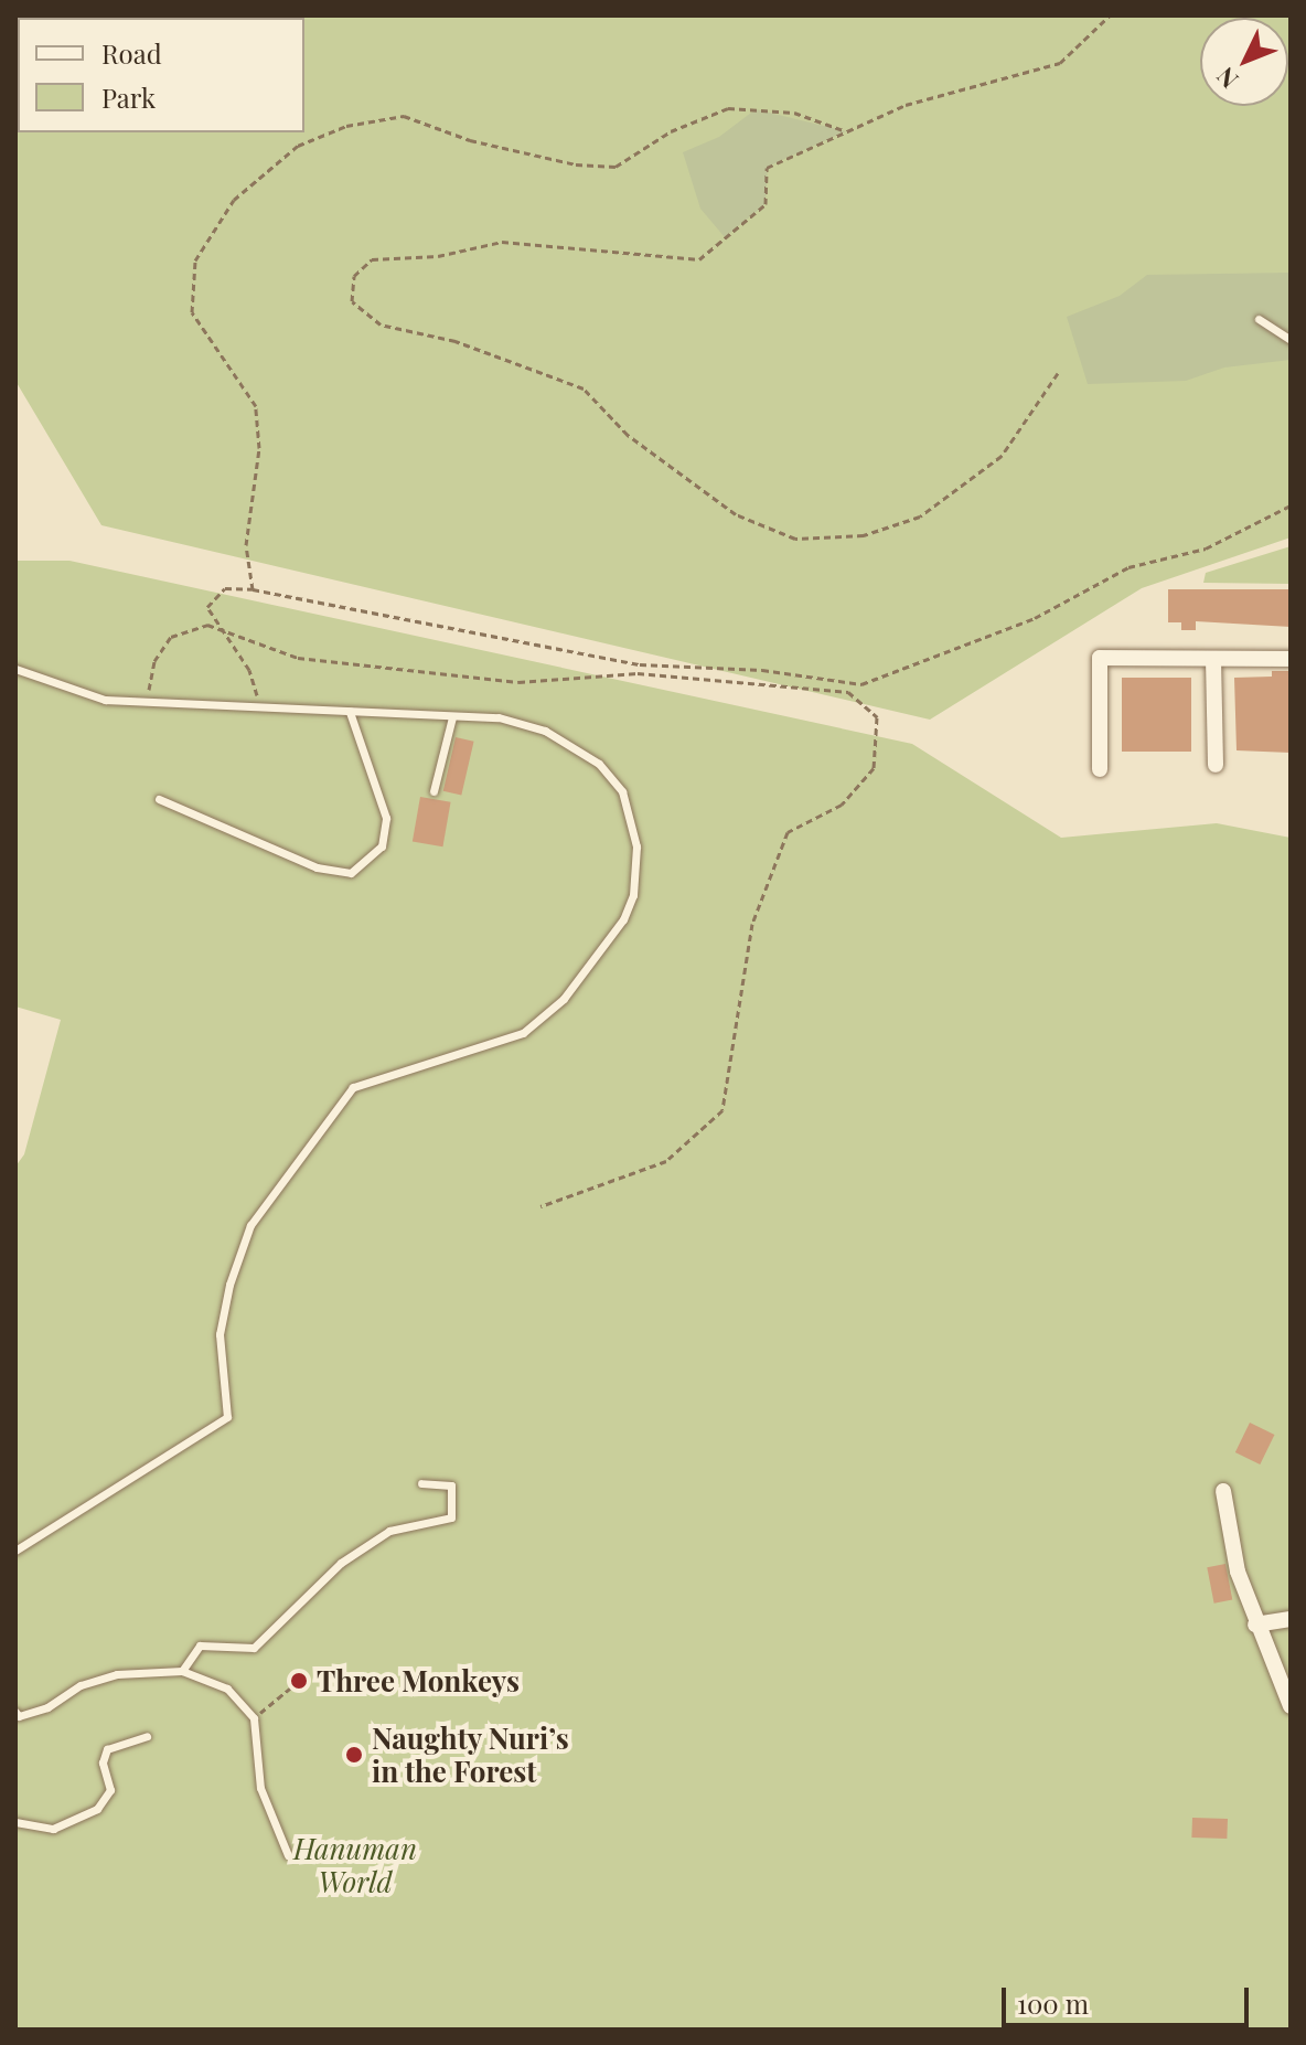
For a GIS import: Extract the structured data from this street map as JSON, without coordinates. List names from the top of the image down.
{
  "parks": ["Hanuman World"],
  "places": ["Three Monkeys", "Naughty Nuri’s in the Forest"],
  "legend": ["Road", "Park"],
  "scale_bar": "100 m",
  "north": "bottom left"
}
